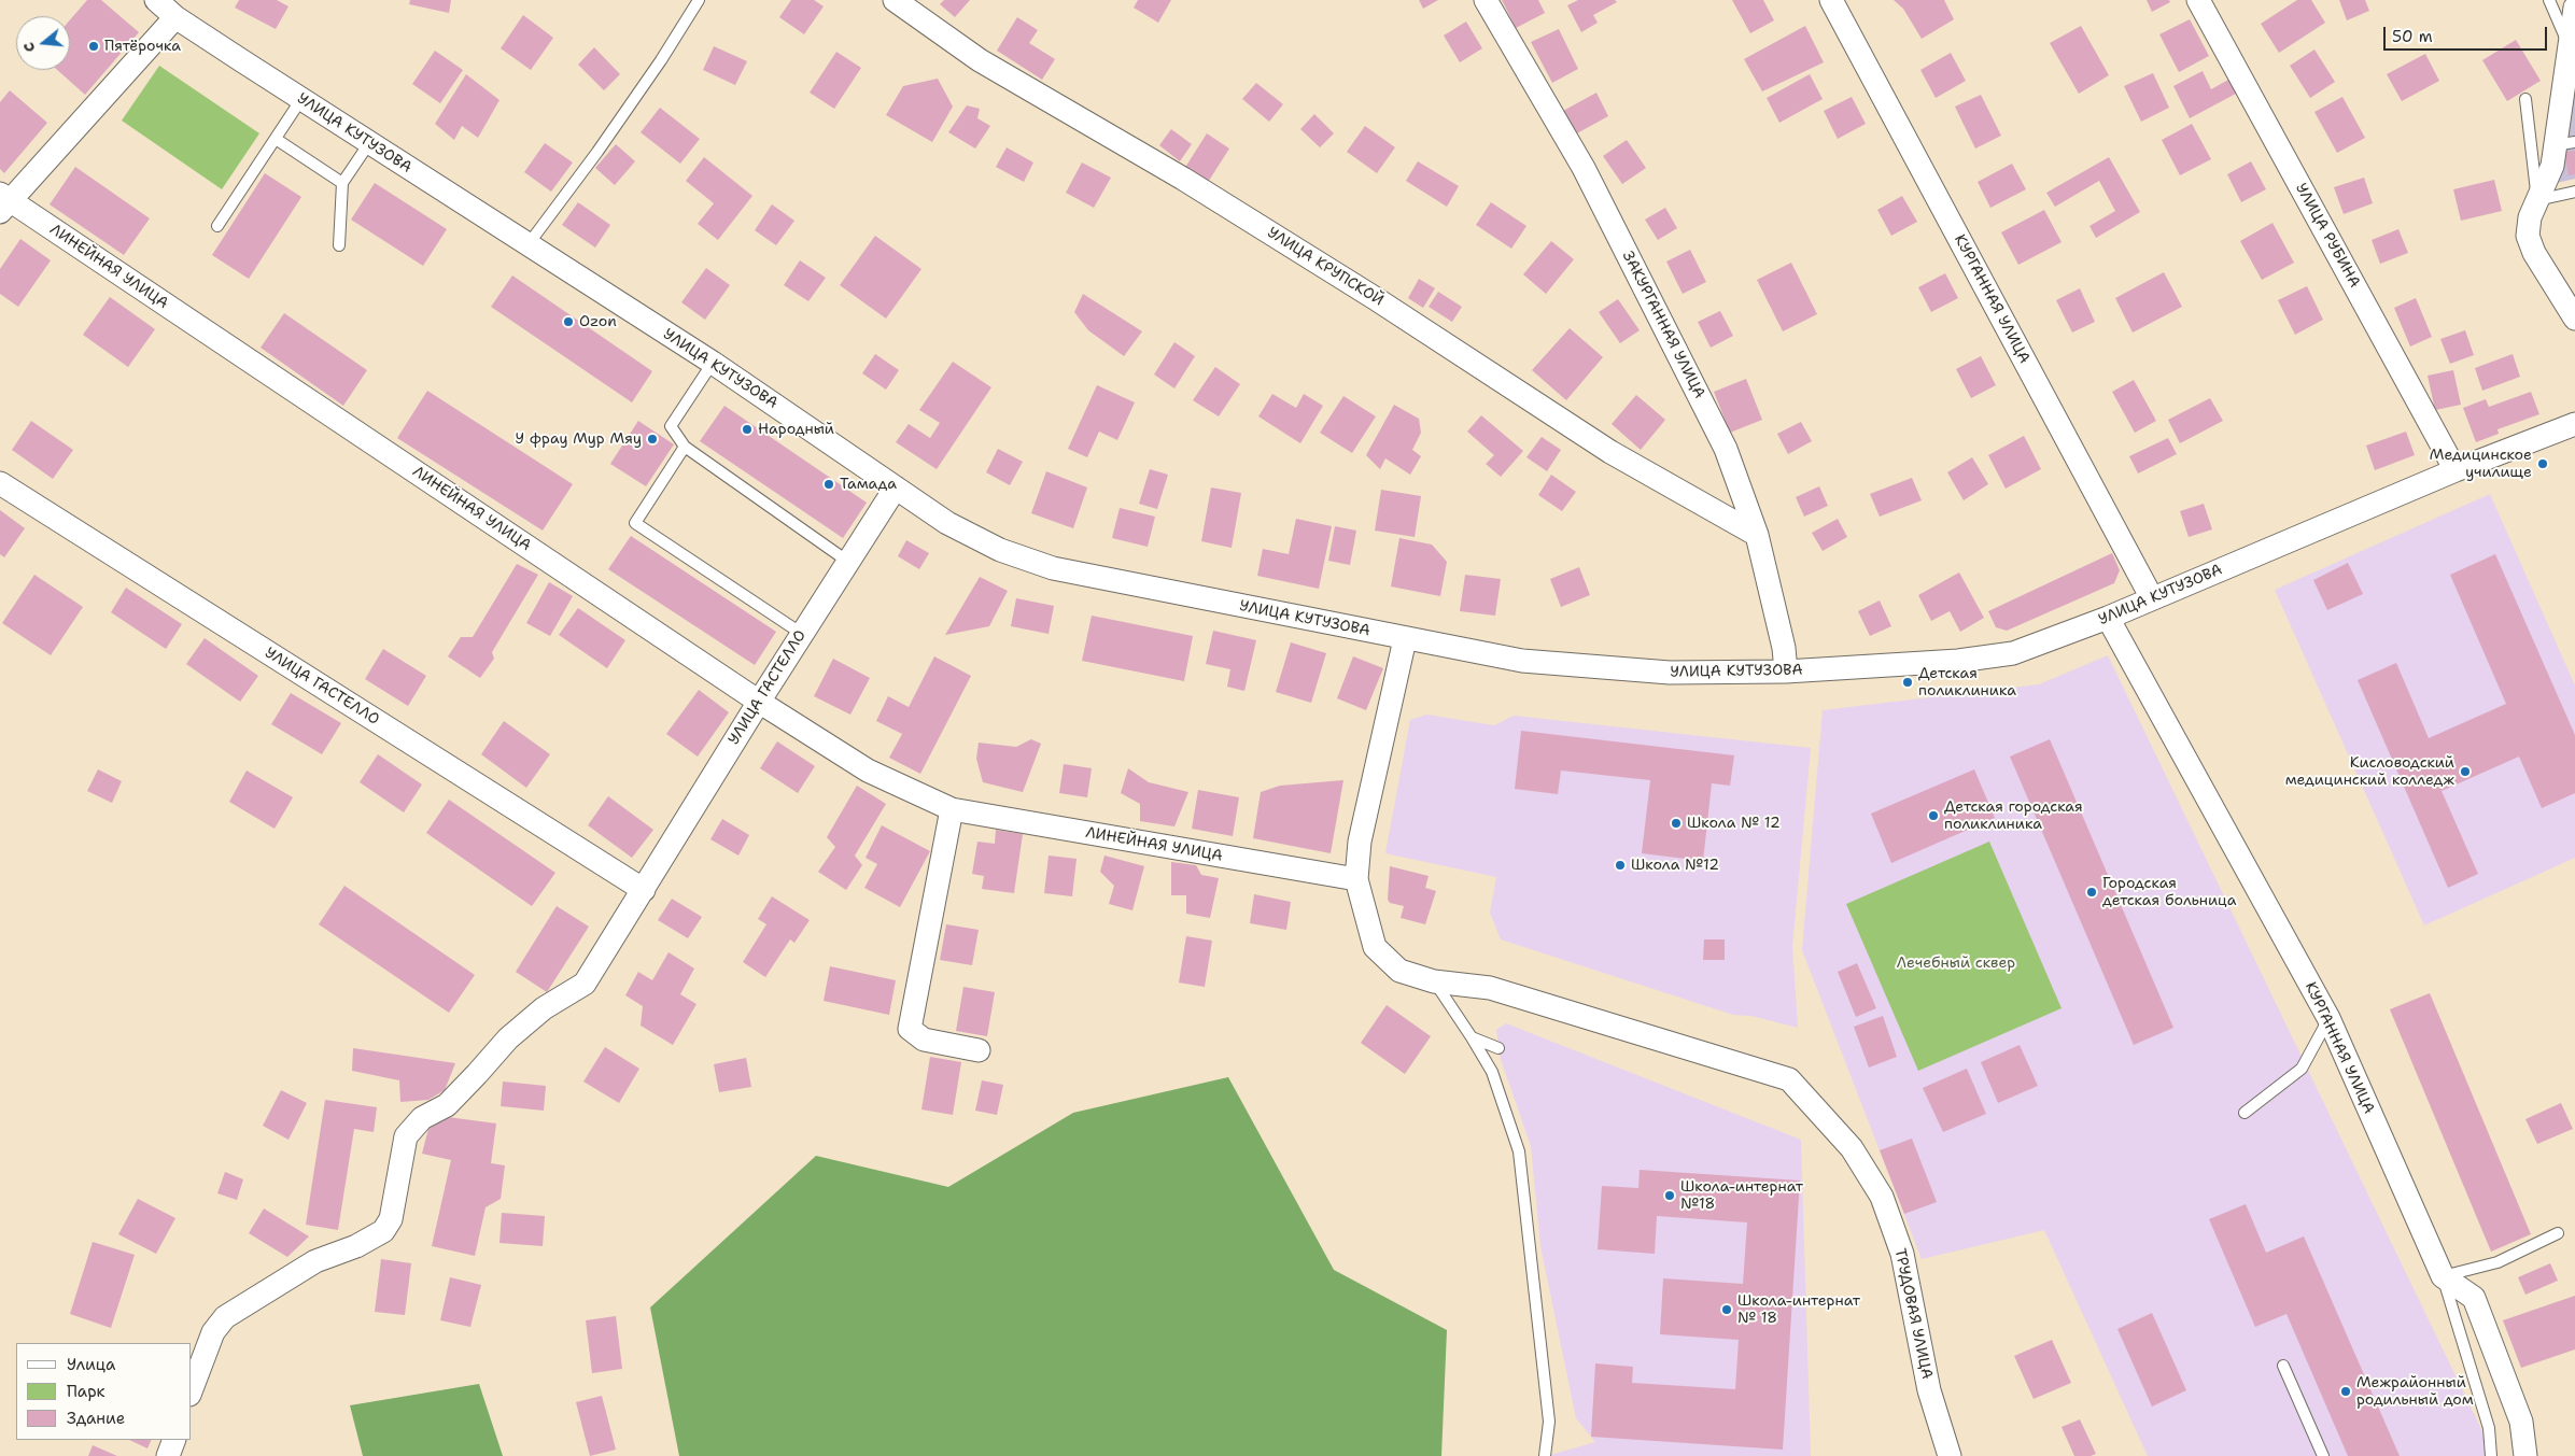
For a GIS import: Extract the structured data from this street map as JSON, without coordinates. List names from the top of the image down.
{
  "streets": {
    "street": [
      "УЛИЦА КУТУЗОВА",
      "УЛИЦА РУБИНА",
      "ЛИНЕЙНАЯ УЛИЦА",
      "УЛИЦА КРУПСКОЙ",
      "КУРГАННАЯ УЛИЦА",
      "ЗАКУРГАННАЯ УЛИЦА",
      "УЛИЦА ГАСТЕЛЛО",
      "ТРУДОВАЯ УЛИЦА"
    ]
  },
  "crossings": [
    ["УЛИЦА КУТУЗОВА", "УЛИЦА РУБИНА"],
    ["УЛИЦА КУТУЗОВА", "КУРГАННАЯ УЛИЦА"],
    ["УЛИЦА КУТУЗОВА", "ЗАКУРГАННАЯ УЛИЦА"],
    ["УЛИЦА КУТУЗОВА", "УЛИЦА ГАСТЕЛЛО"],
    ["ЛИНЕЙНАЯ УЛИЦА", "УЛИЦА ГАСТЕЛЛО"],
    ["ЛИНЕЙНАЯ УЛИЦА", "ТРУДОВАЯ УЛИЦА"],
    ["УЛИЦА КРУПСКОЙ", "ЗАКУРГАННАЯ УЛИЦА"]
  ],
  "parks": ["Лечебный сквер"],
  "places": [
    "Пятёрочка",
    "Ozon",
    "Народный",
    "У фрау Мур Мяу",
    "Медицинское училище",
    "Тамада",
    "Детская поликлиника",
    "Кисловодский медицинский колледж",
    "Детская городская поликлиника",
    "Школа № 12",
    "Школа №12",
    "Городская детская больница",
    "Школа-интернат №18",
    "Школа-интернат № 18",
    "Межрайонный родильный дом"
  ],
  "legend": ["Улица", "Парк", "Здание"],
  "scale_bar": "50 m",
  "north": "left"
}
